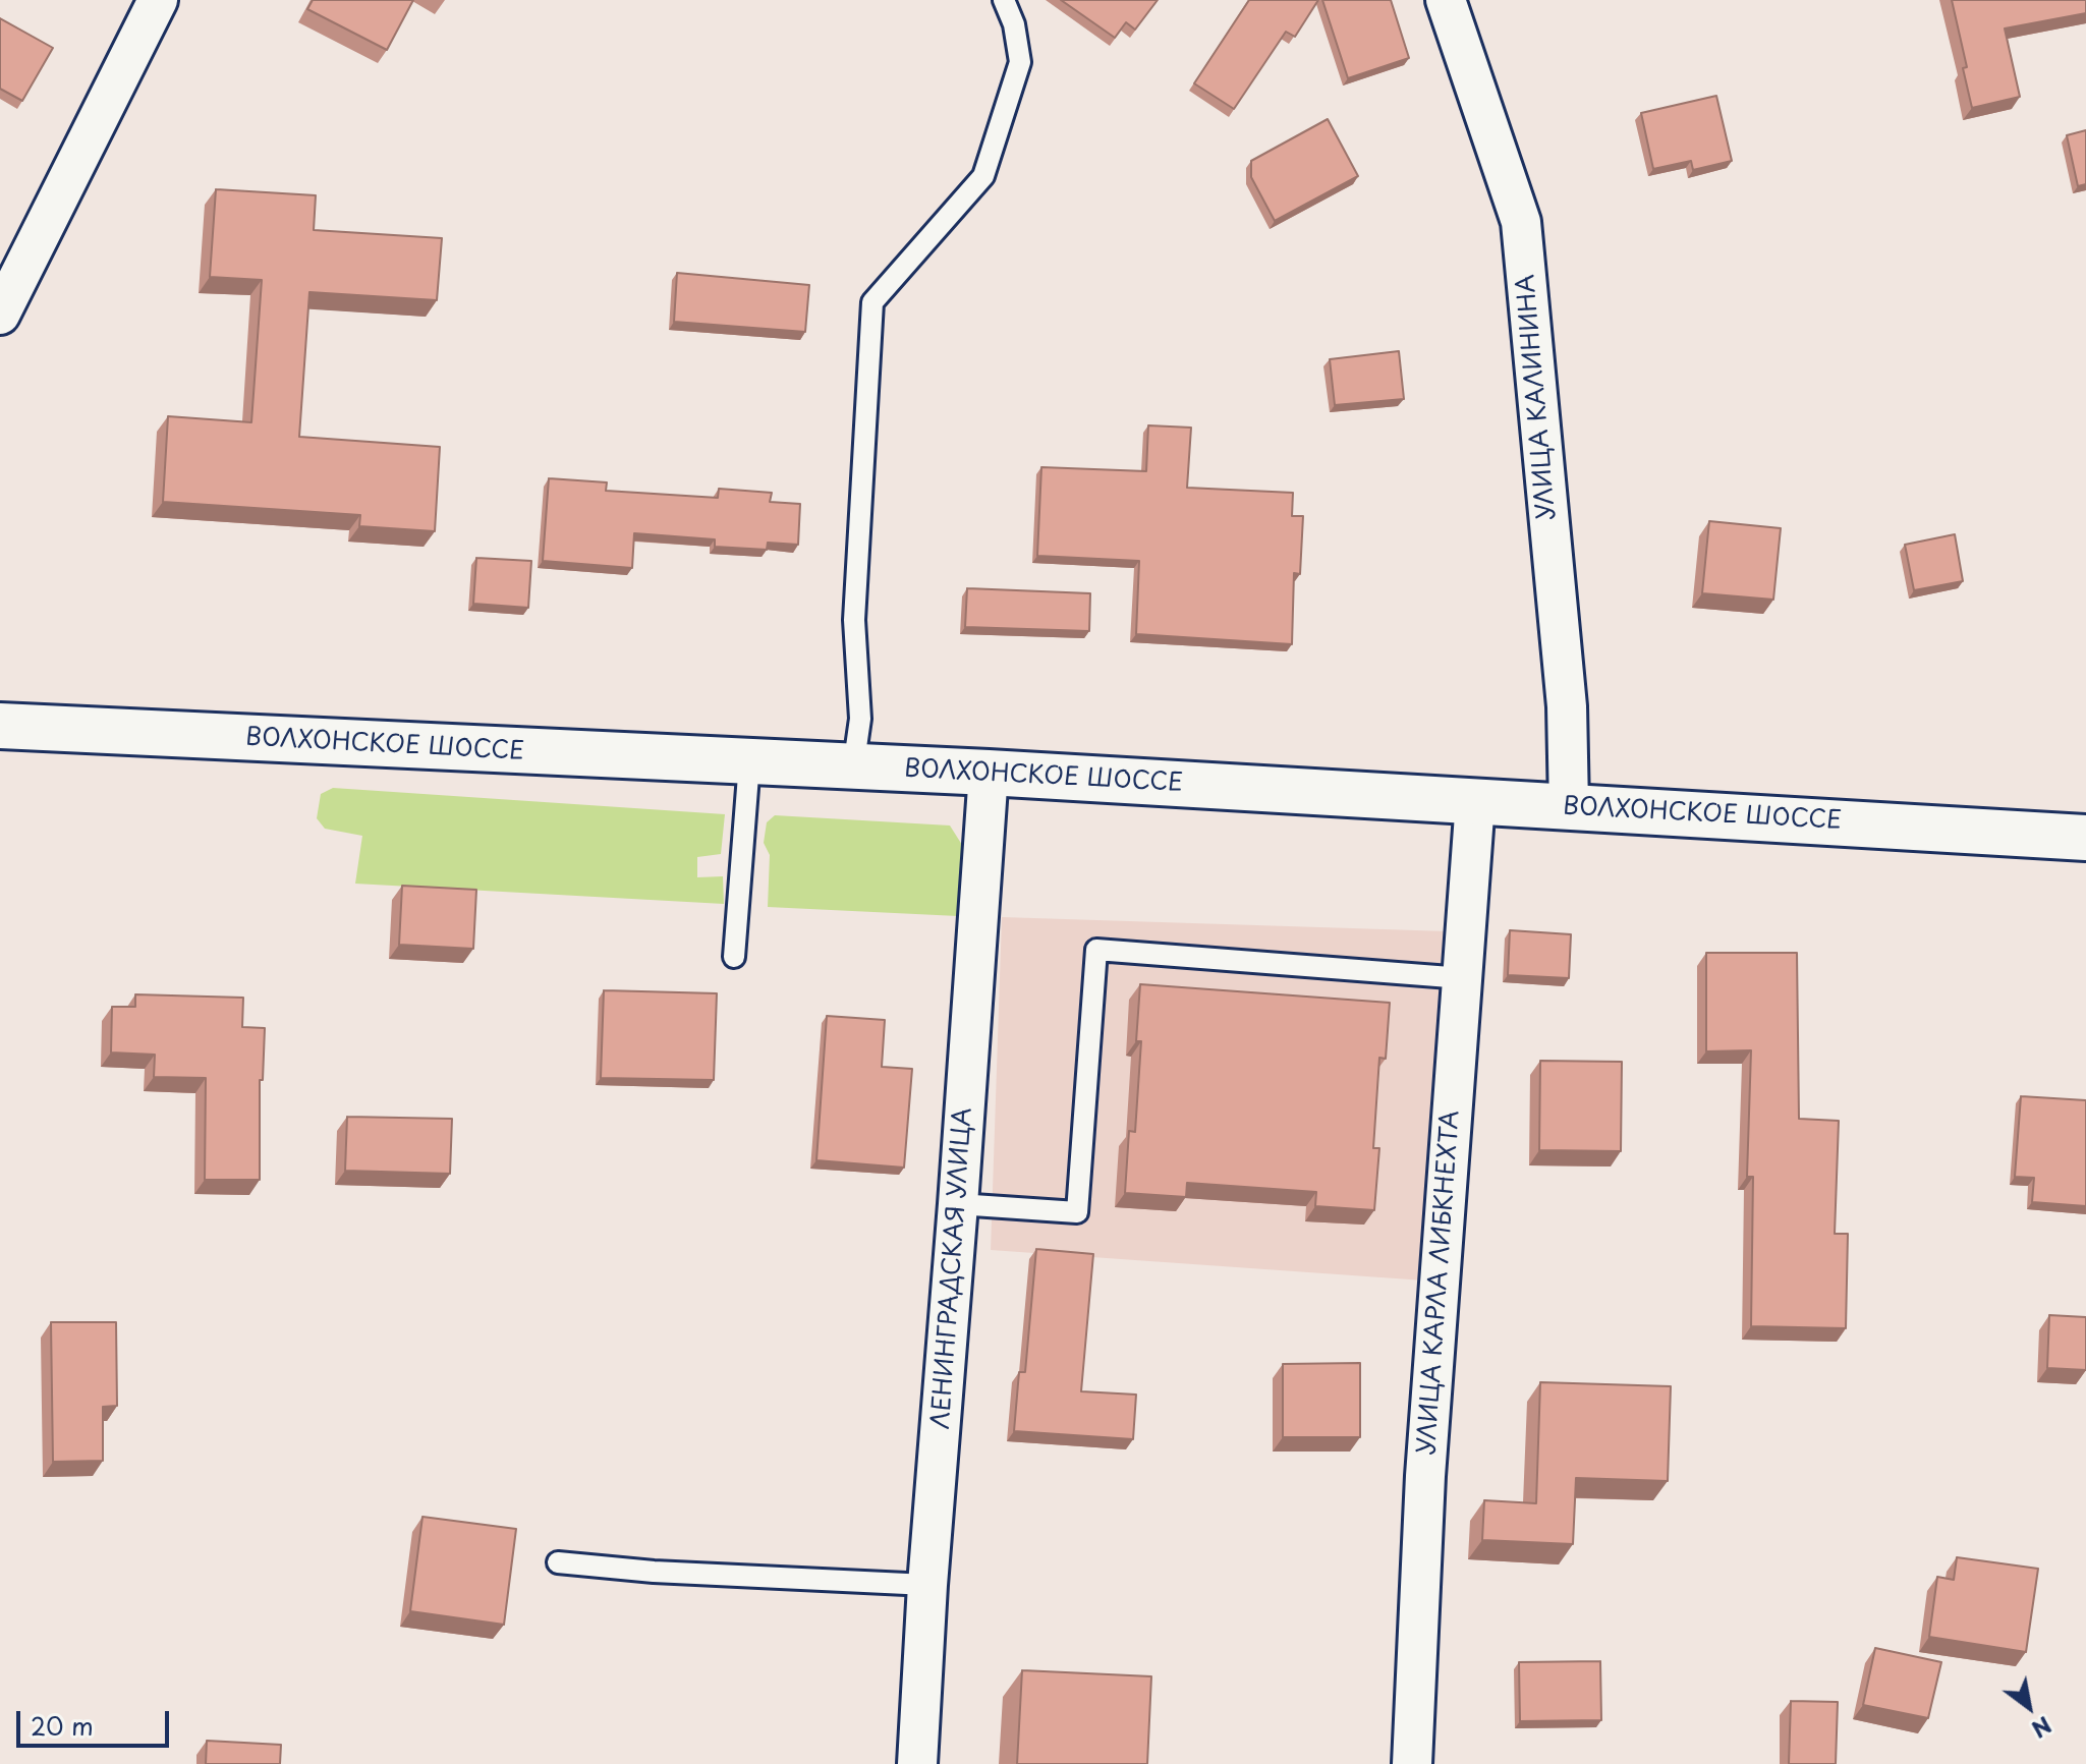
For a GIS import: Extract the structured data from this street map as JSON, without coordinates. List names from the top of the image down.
{
  "streets": {
    "main road": ["ВОЛХОНСКОЕ ШОССЕ"],
    "street": ["УЛИЦА КАЛИНИНА", "ЛЕНИНГРАДСКАЯ УЛИЦА", "УЛИЦА КАРЛА ЛИБКНЕХТА"]
  },
  "crossings": [
    ["УЛИЦА КАЛИНИНА", "ВОЛХОНСКОЕ ШОССЕ"],
    ["ВОЛХОНСКОЕ ШОССЕ", "ЛЕНИНГРАДСКАЯ УЛИЦА"],
    ["ВОЛХОНСКОЕ ШОССЕ", "УЛИЦА КАРЛА ЛИБКНЕХТА"]
  ],
  "scale_bar": "20 m",
  "north": "bottom right"
}
